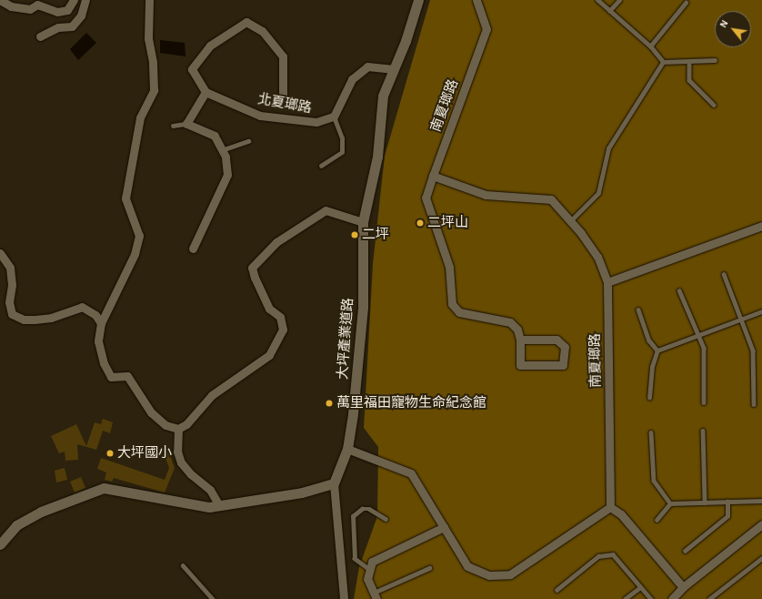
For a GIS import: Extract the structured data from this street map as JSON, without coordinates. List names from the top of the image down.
{
  "streets": {
    "street": ["北夏瑯路", "南夏瑯路", "大坪產業道路"]
  },
  "places": [
    "二坪山",
    "二坪",
    "萬里福田寵物生命紀念館",
    "大坪國小"
  ],
  "north": "top left"
}
